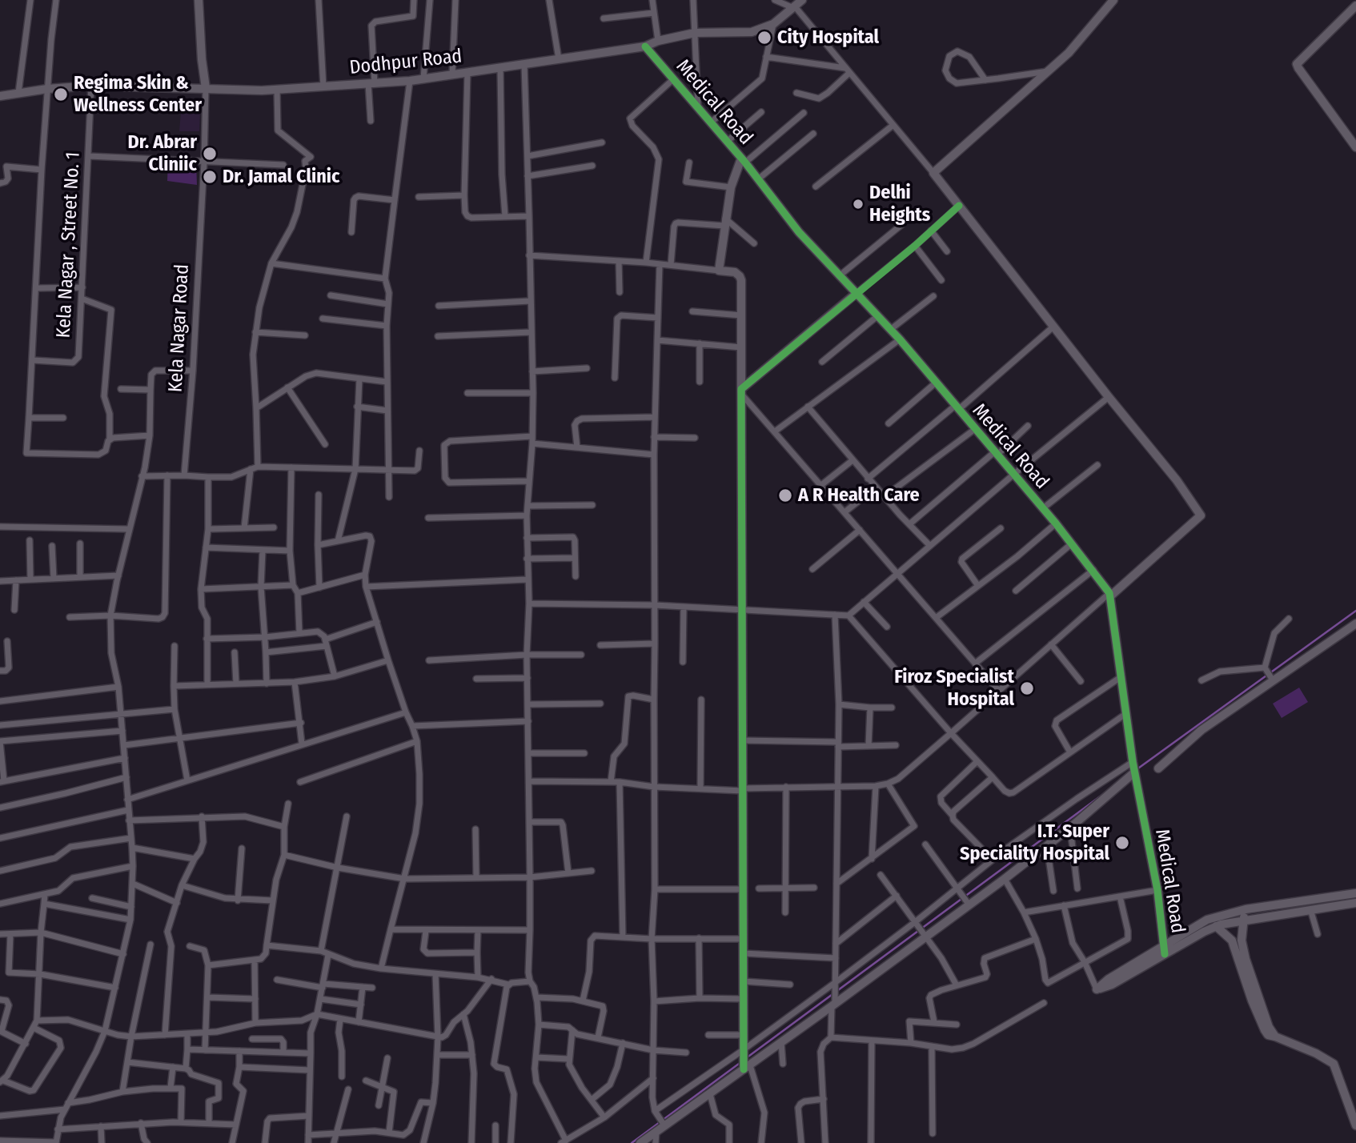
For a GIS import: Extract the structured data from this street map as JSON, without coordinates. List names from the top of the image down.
{
  "streets": {
    "street": [
      "Dodhpur Road",
      "Medical Road",
      "Kela Nagar , Street No. 1",
      "Kela Nagar Road"
    ]
  },
  "crossings": [
    ["Dodhpur Road", "Medical Road"],
    ["Dodhpur Road", "Kela Nagar , Street No. 1"],
    ["Dodhpur Road", "Kela Nagar Road"]
  ],
  "places": [
    "City Hospital",
    "Regima Skin & Wellness Center",
    "Dr. Abrar Cliniic",
    "Dr. Jamal Clinic",
    "Delhi Heights",
    "A R Health Care",
    "Firoz Specialist Hospital",
    "I.T. Super Speciality Hospital"
  ]
}
